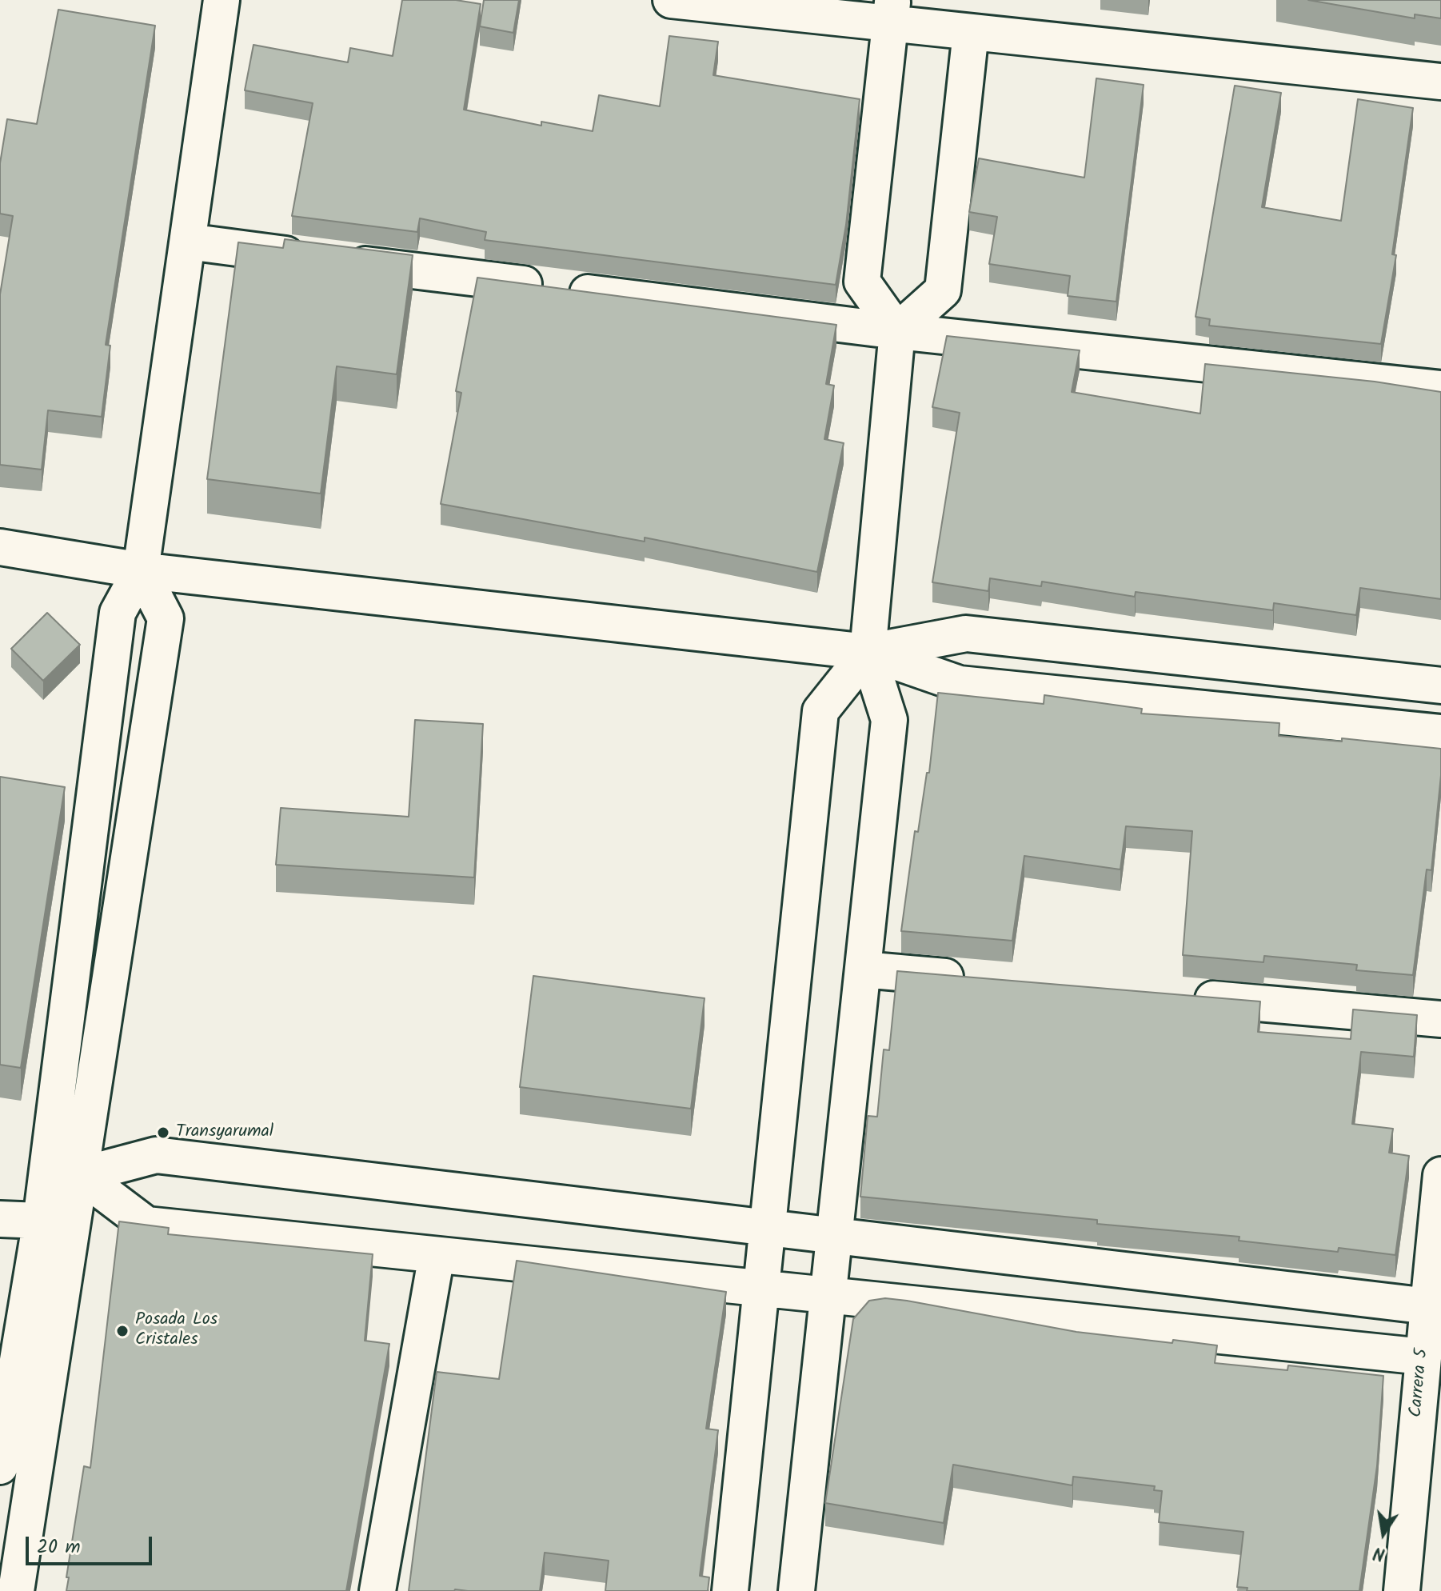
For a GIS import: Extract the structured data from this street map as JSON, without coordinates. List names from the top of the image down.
{
  "streets": {
    "street": ["Carrera 5"]
  },
  "places": ["Transyarumal", "Posada Los Cristales"],
  "scale_bar": "20 m",
  "north": "bottom"
}
